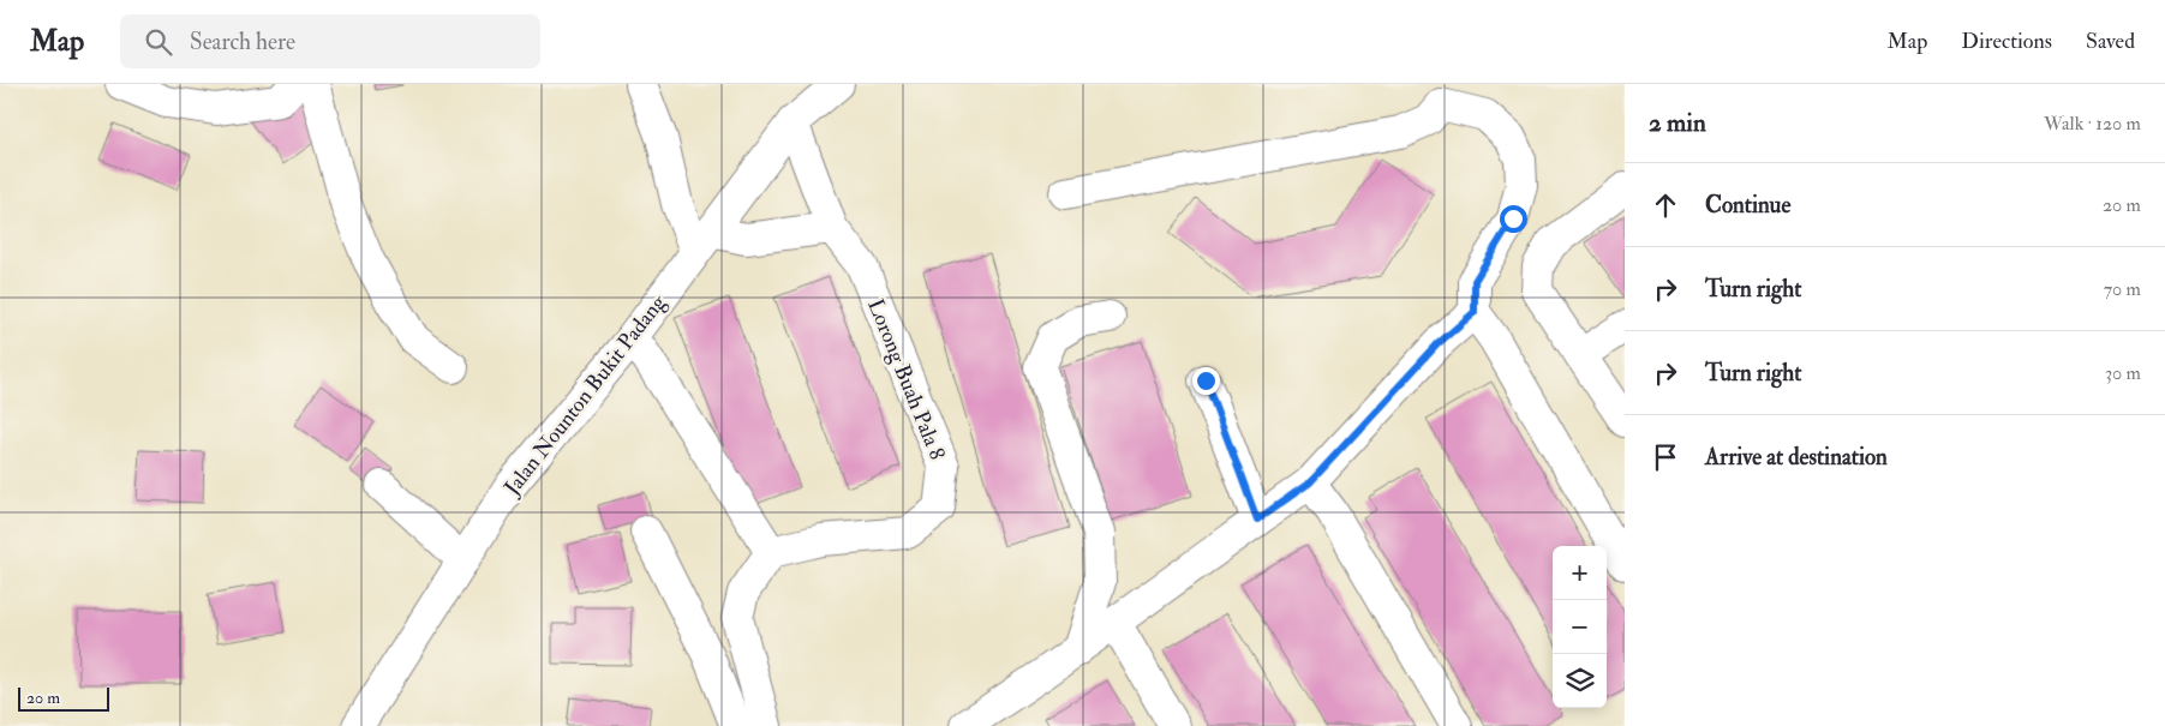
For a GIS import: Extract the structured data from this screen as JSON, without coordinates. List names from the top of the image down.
{
  "streets": {
    "street": ["Lorong Buah Pala 8", "Jalan Nounton Bukit Padang"]
  },
  "crossings": [
    ["Lorong Buah Pala 8", "Jalan Nounton Bukit Padang"]
  ],
  "scale_bar": "20 m",
  "page": {
    "header": "Map",
    "search": "Search here",
    "nav": ["Map", "Directions", "Saved"],
    "heading": ["2 min", "Walk · 120 m"],
    "list": [
      ["Continue", "20 m"],
      ["Turn right", "70 m"],
      ["Turn right", "30 m"],
      "Arrive at destination"
    ],
    "map_buttons": ["+", "−"],
    "scale": "20 m"
  }
}
